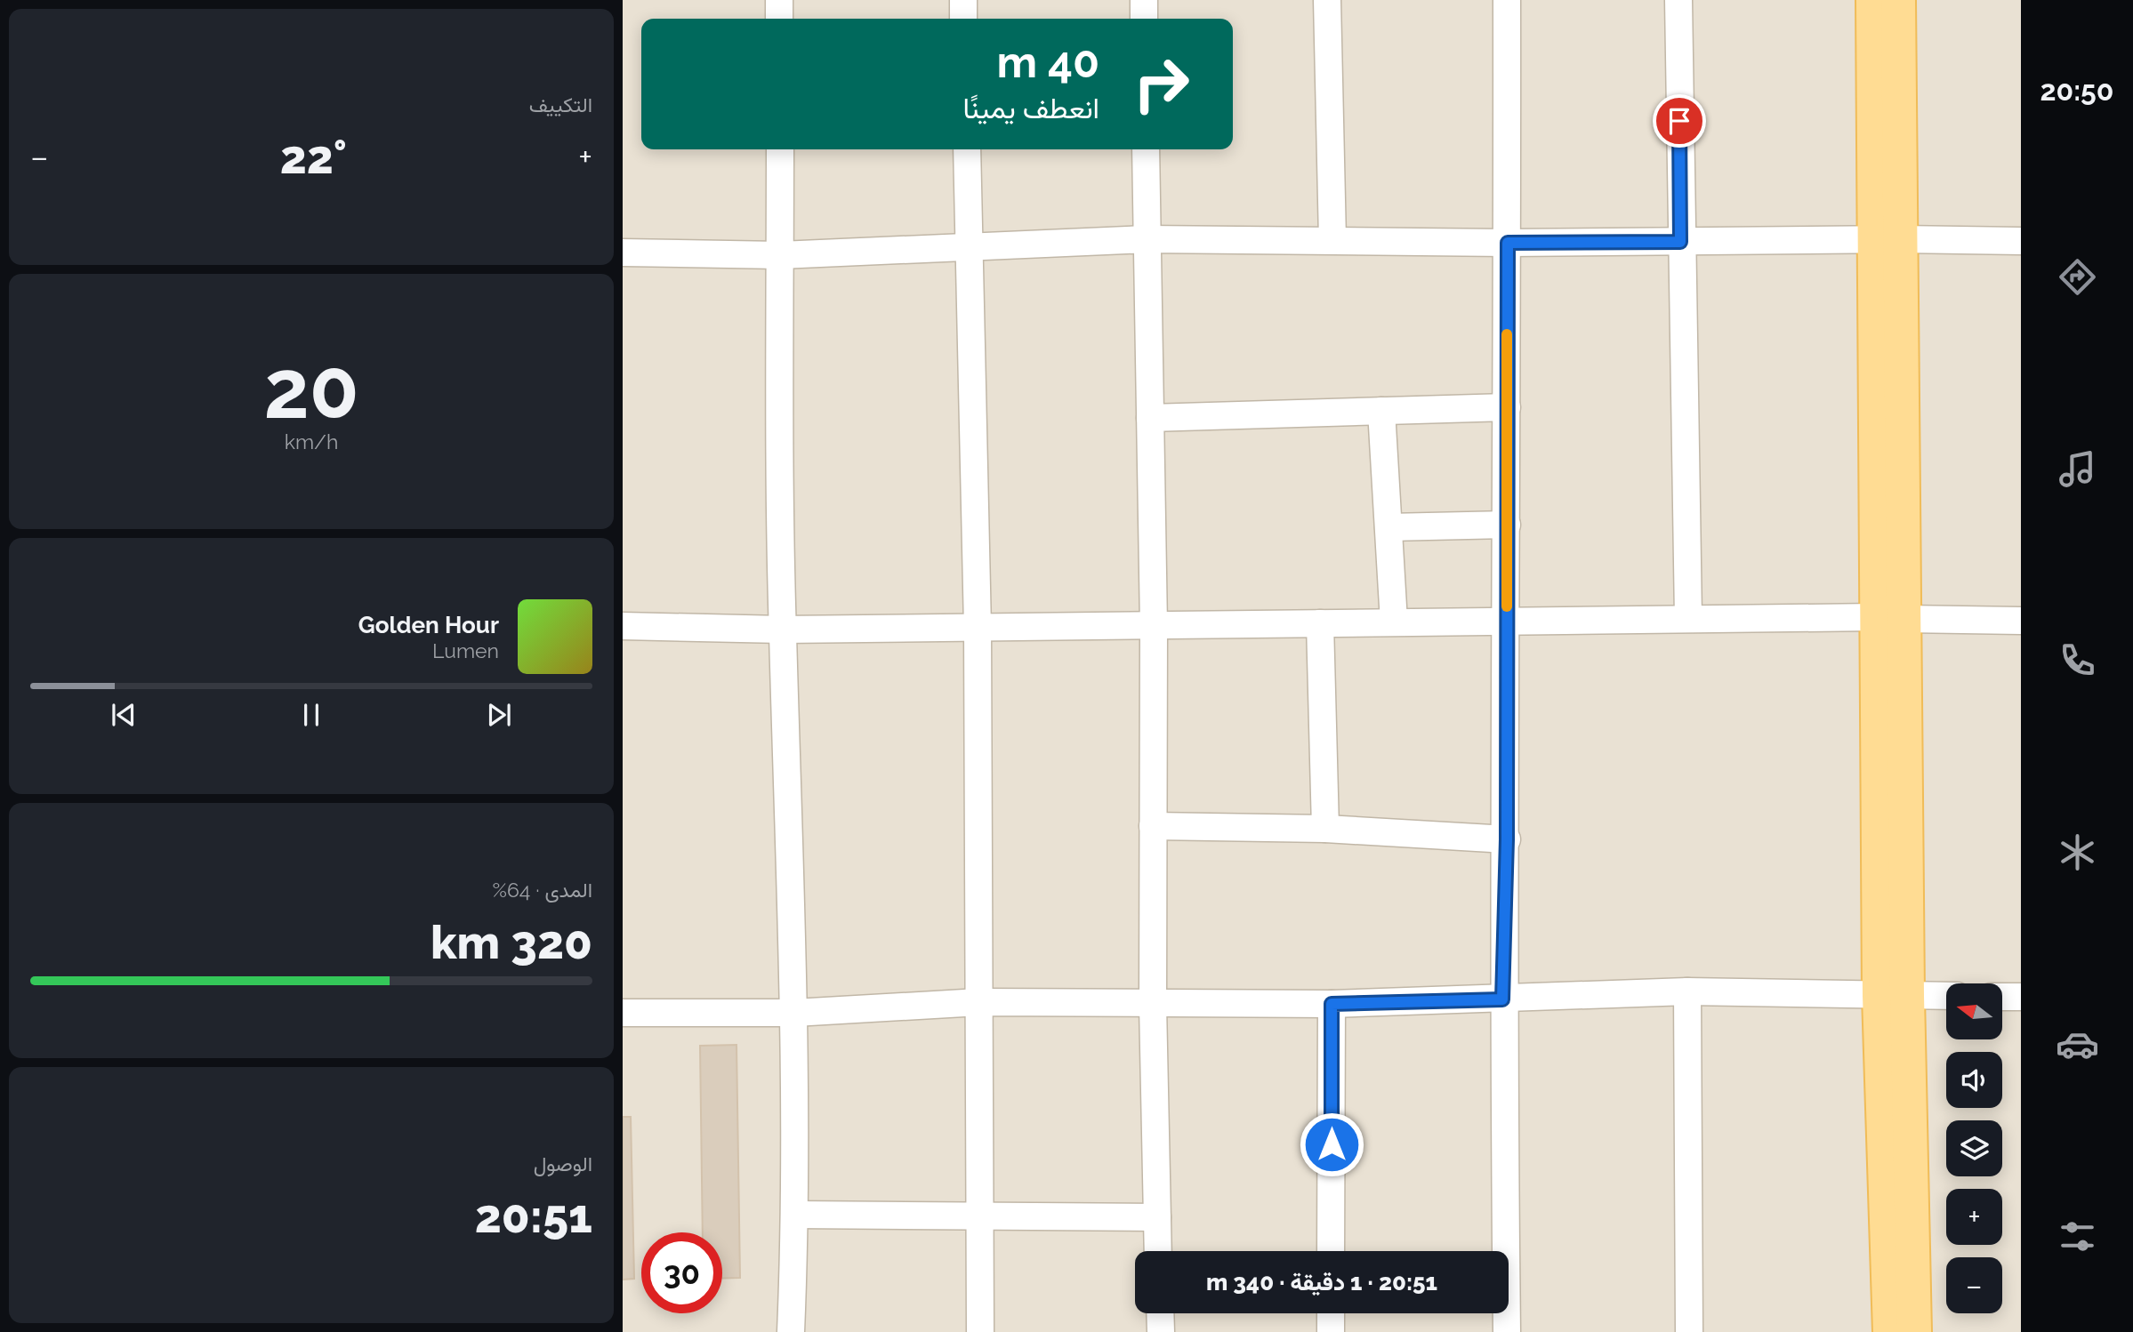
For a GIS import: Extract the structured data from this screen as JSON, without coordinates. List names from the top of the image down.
{
  "north": "left",
  "page": {
    "tabs": "20:50",
    "tile": [
      "التكييف",
      ["20", "km/h"],
      ["المدى · 64%", "320 km"],
      ["الوصول", "20:51"]
    ],
    "turn": ["40 m", "انعطف يمينًا"],
    "heat": ["−", "22°", "+"],
    "song": ["Golden Hour", "Lumen"],
    "map_buttons": ["+", "−"],
    "limit": "30",
    "trip": "20:51 · 1 دقيقة · 340 m"
  }
}
